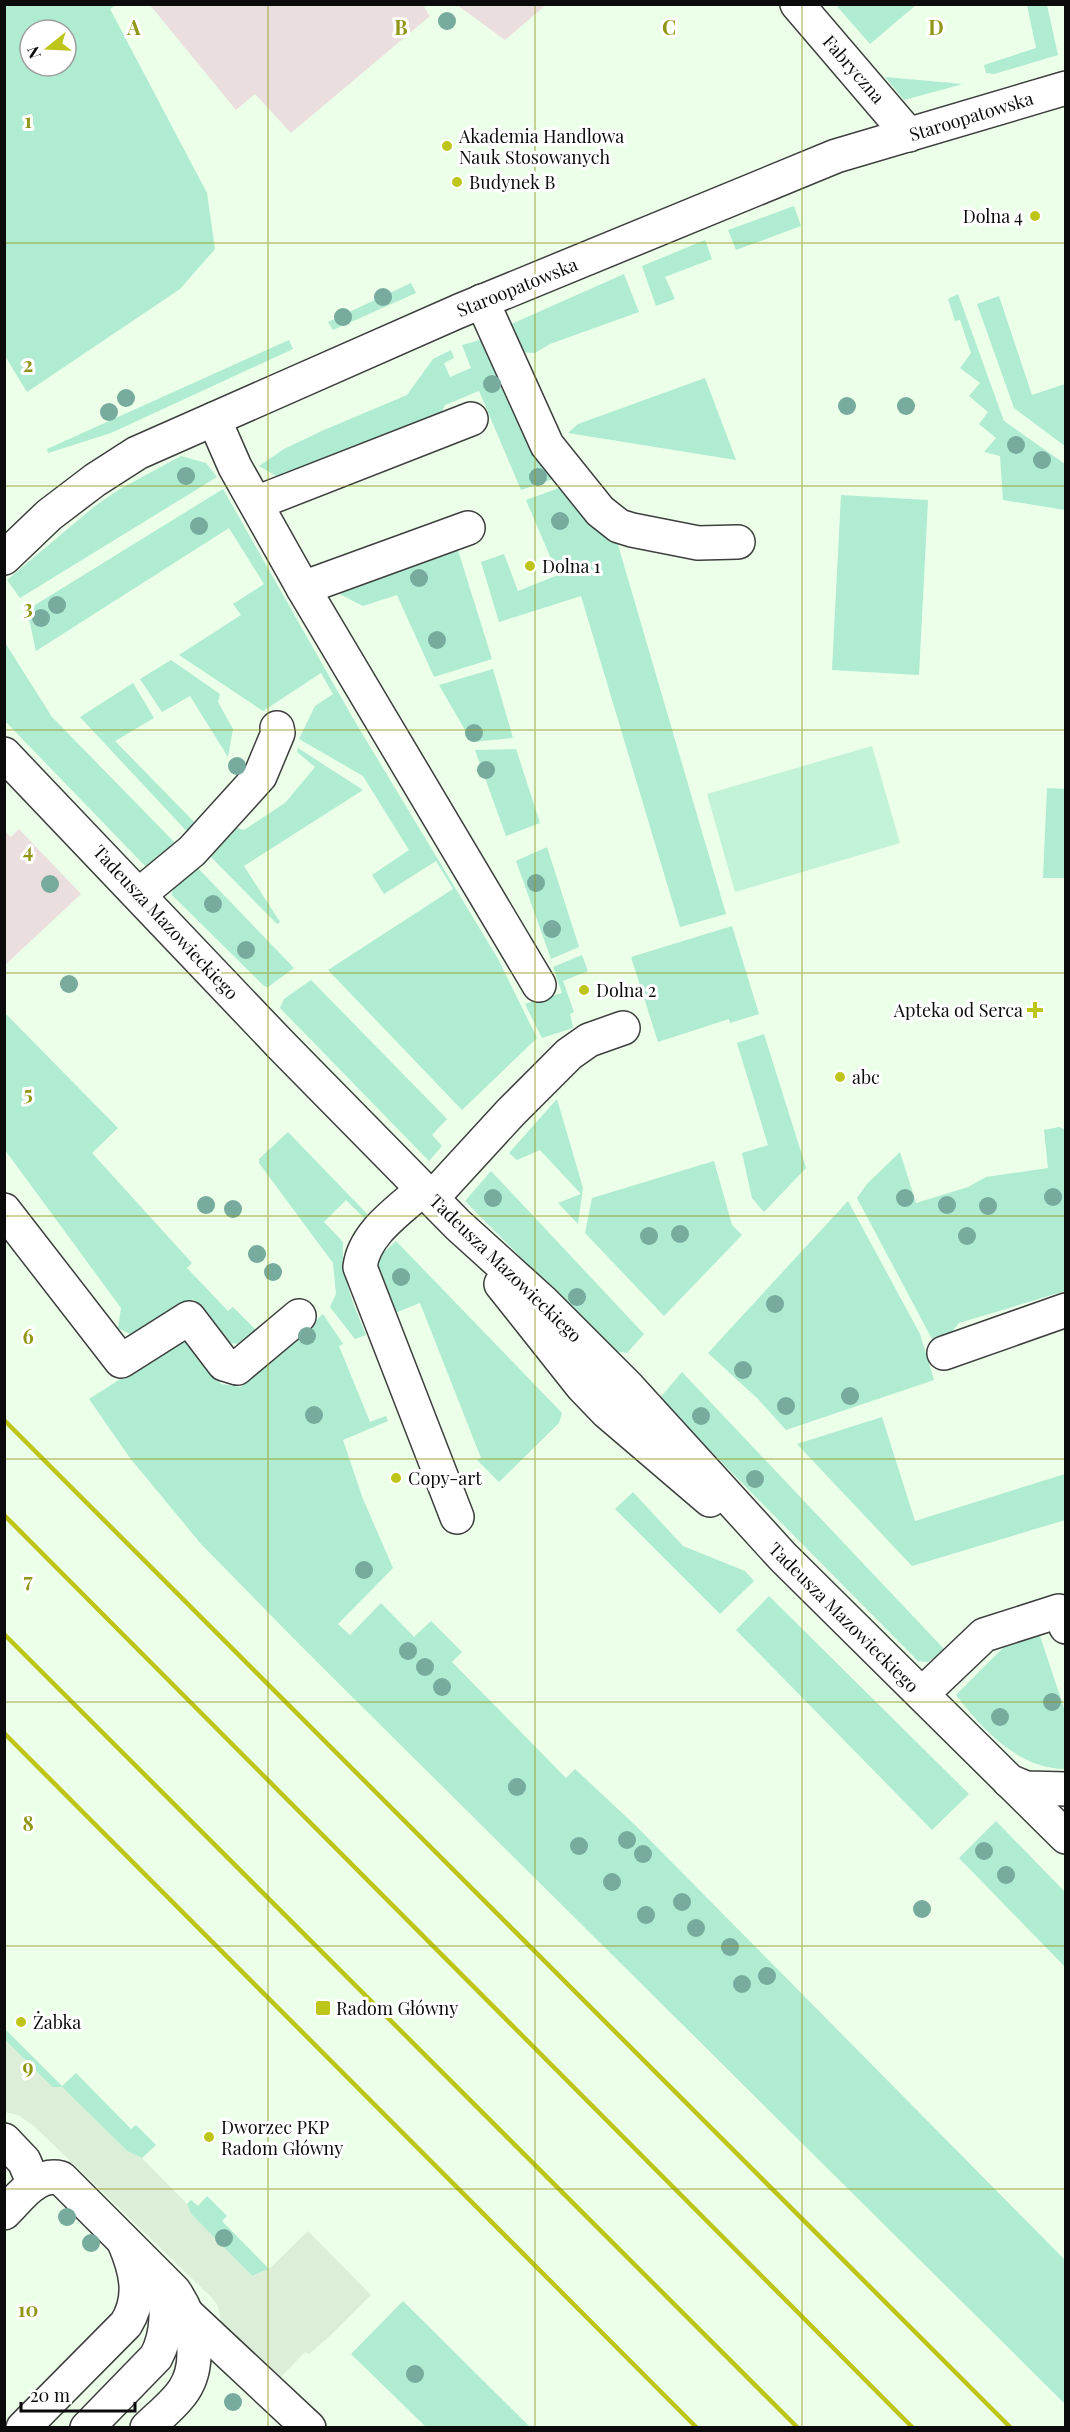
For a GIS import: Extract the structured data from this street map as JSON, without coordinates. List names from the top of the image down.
{
  "streets": {
    "street": ["Fabryczna", "Staroopatowska", "Tadeusza Mazowieckiego"]
  },
  "crossings": [
    ["Fabryczna", "Staroopatowska"]
  ],
  "places": {
    "other": [
      "Akademia Handlowa Nauk Stosowanych",
      "Budynek B",
      "Dolna 4",
      "Dolna 1",
      "Dolna 2",
      "abc",
      "Copy-art",
      "Żabka",
      "Dworzec PKP Radom Główny"
    ],
    "health": ["Apteka od Serca"],
    "transit": ["Radom Główny"]
  },
  "scale_bar": "20 m",
  "north": "left",
  "grid": {
    "columns": [
      "A",
      "B",
      "C",
      "D"
    ],
    "rows": [
      "1",
      "2",
      "3",
      "4",
      "5",
      "6",
      "7",
      "8",
      "9",
      "10"
    ]
  }
}
